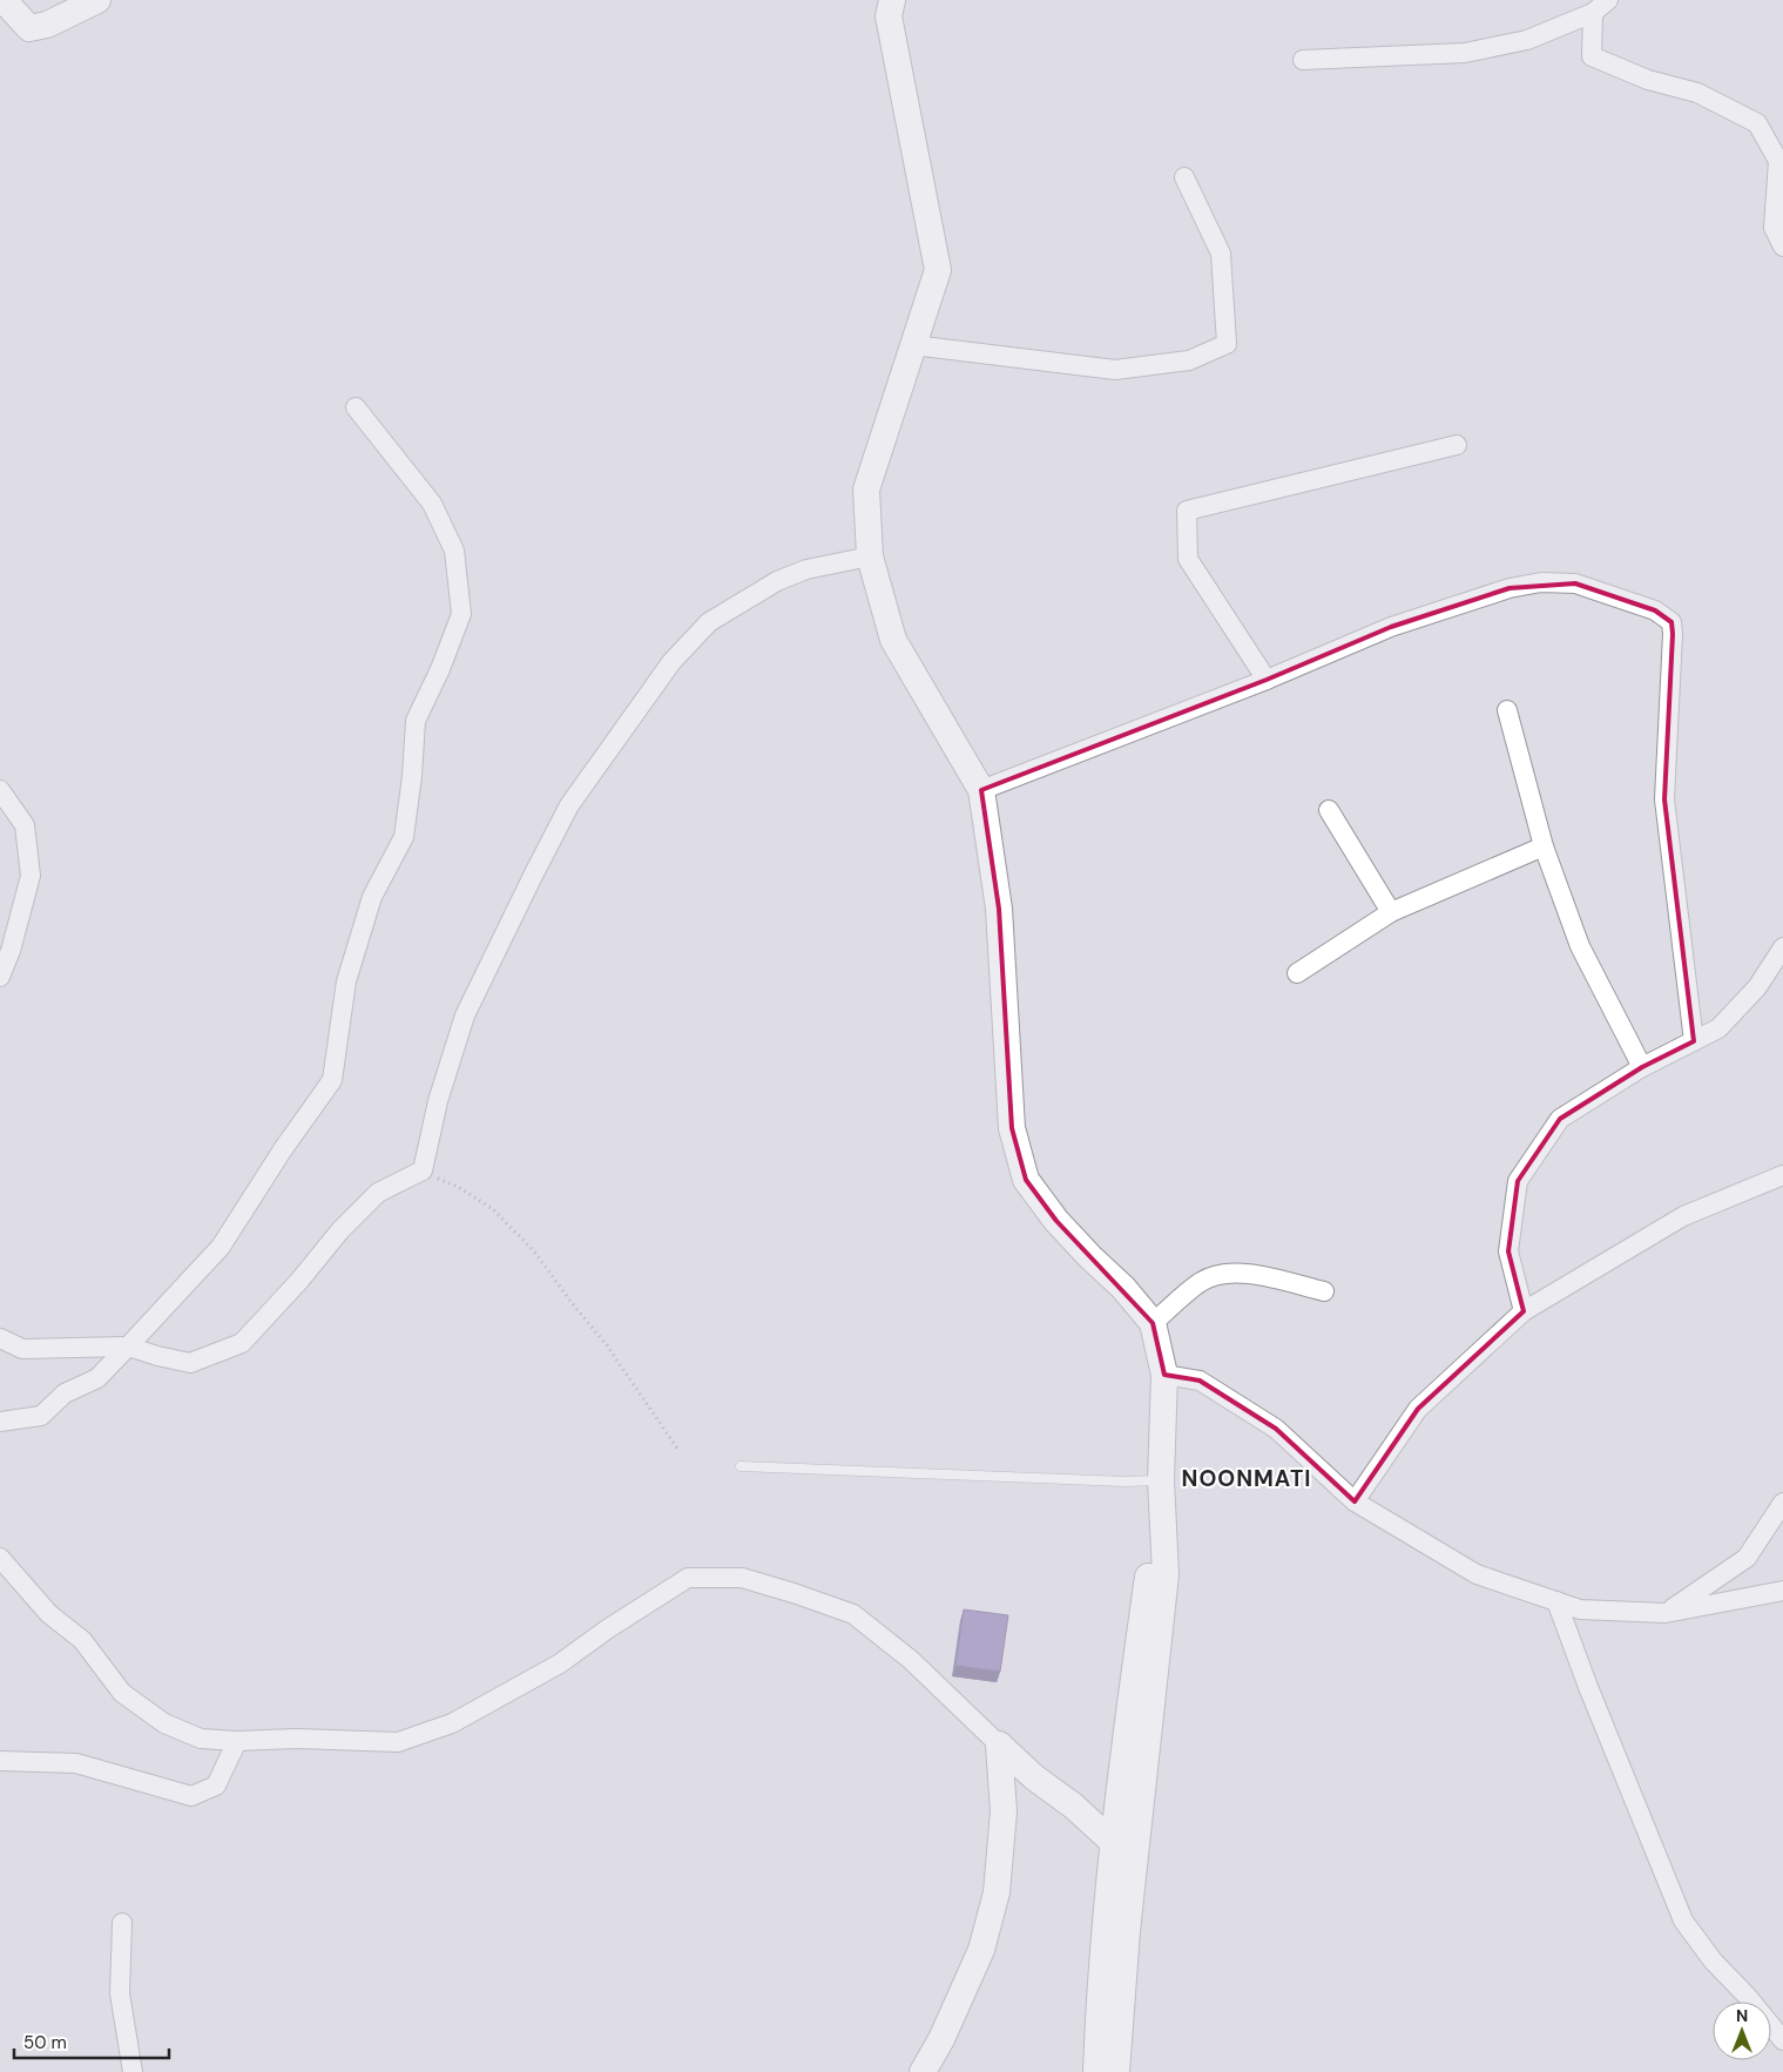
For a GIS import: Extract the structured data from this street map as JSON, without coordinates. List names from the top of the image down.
{
  "districts": ["NOONMATI"],
  "scale_bar": "50 m",
  "north": "top"
}
